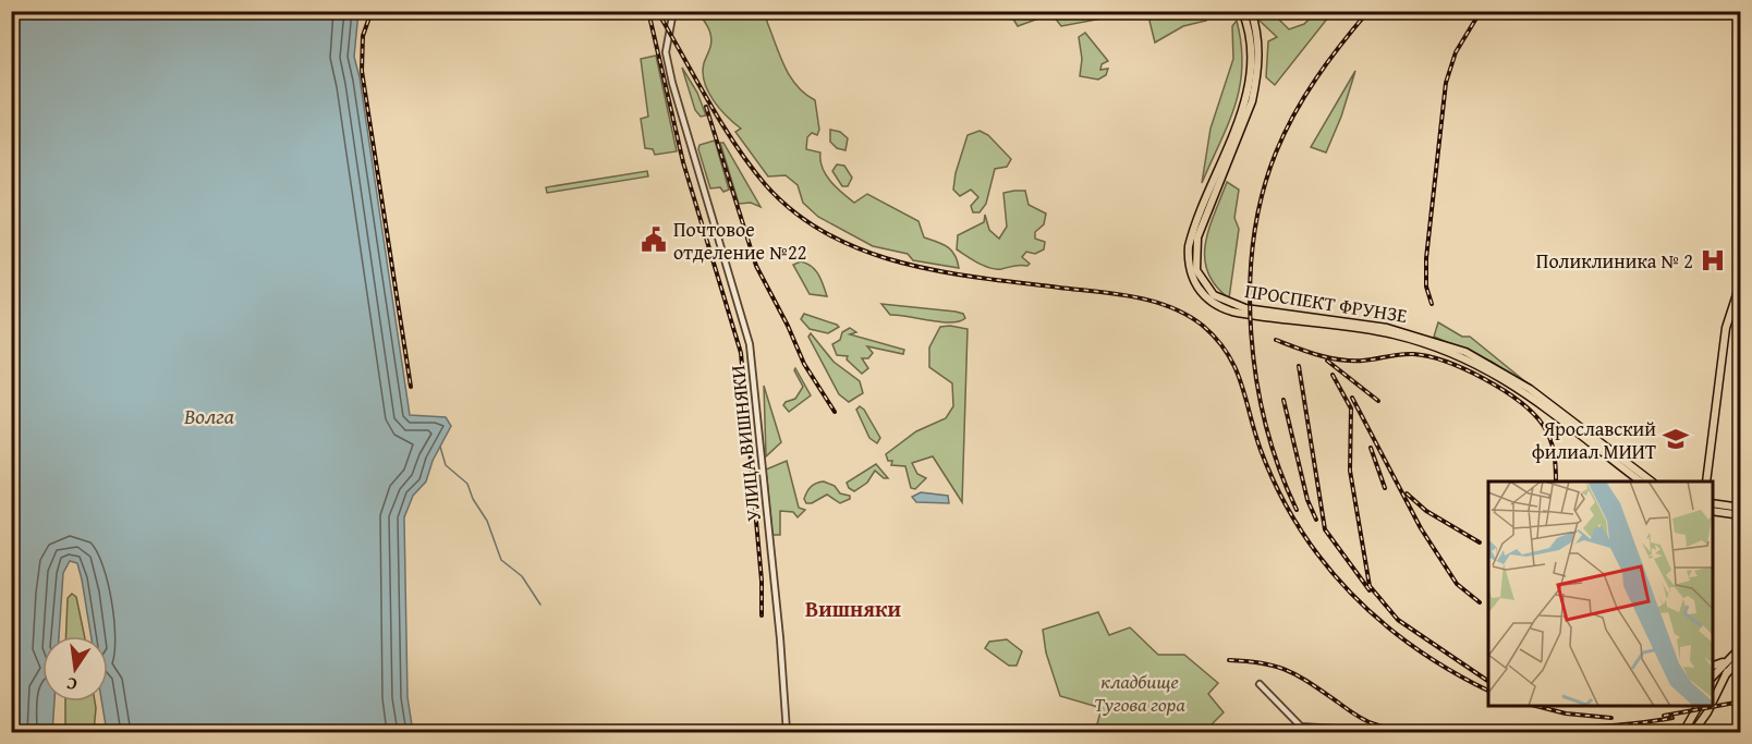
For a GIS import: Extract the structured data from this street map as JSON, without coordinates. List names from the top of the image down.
{
  "streets": {
    "main road": ["ПРОСПЕКТ ФРУНЗЕ"],
    "street": ["УЛИЦА ВИШНЯКИ"]
  },
  "districts": ["Вишняки"],
  "water": ["Волга"],
  "parks": ["кладбище Тугова гора"],
  "places": {
    "public building": ["Почтовое отделение №22"],
    "hospital": ["Поликлиника № 2"],
    "school or university": ["Ярославский филиал МИИТ"]
  },
  "north": "bottom"
}
